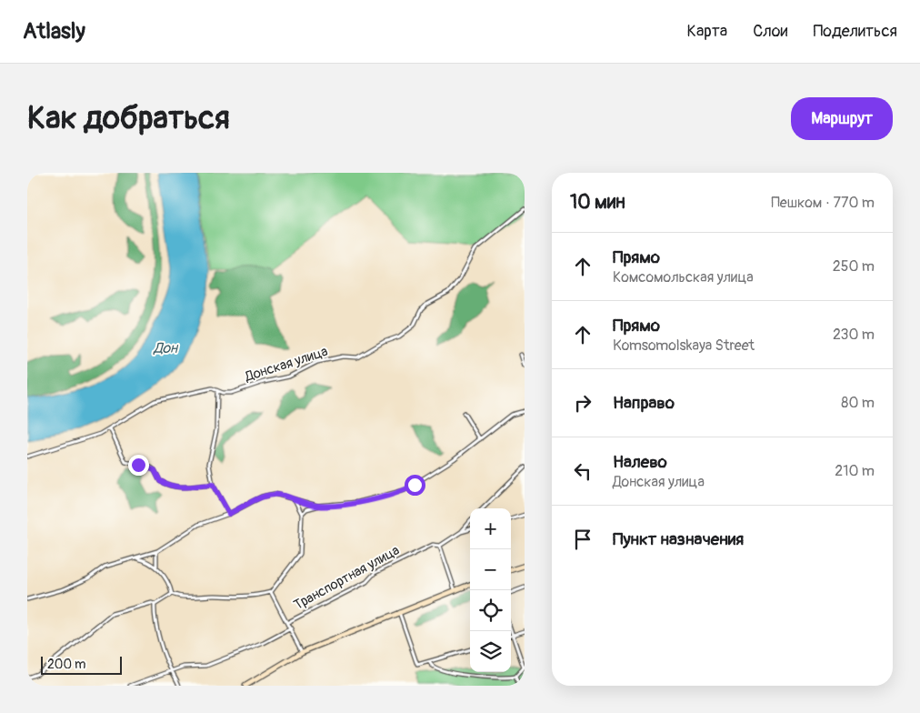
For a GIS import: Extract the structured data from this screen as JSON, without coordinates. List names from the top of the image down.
{
  "streets": {
    "street": ["Донская улица", "Транспортная улица"]
  },
  "water": ["Дон"],
  "scale_bar": "200 m",
  "page": {
    "header": "Atlasly",
    "nav": ["Карта", "Слои", "Поделиться"],
    "buttons": "Маршрут",
    "title": "Как добраться",
    "heading": ["10 мин", "Пешком · 770 m"],
    "list": [
      ["Прямо", "Комсомольская улица", "250 m"],
      ["Прямо", "Komsomolskaya Street", "230 m"],
      ["Направо", "80 m"],
      ["Налево", "Донская улица", "210 m"],
      "Пункт назначения"
    ],
    "map_buttons": ["+", "−"],
    "scale": "200 m"
  }
}
